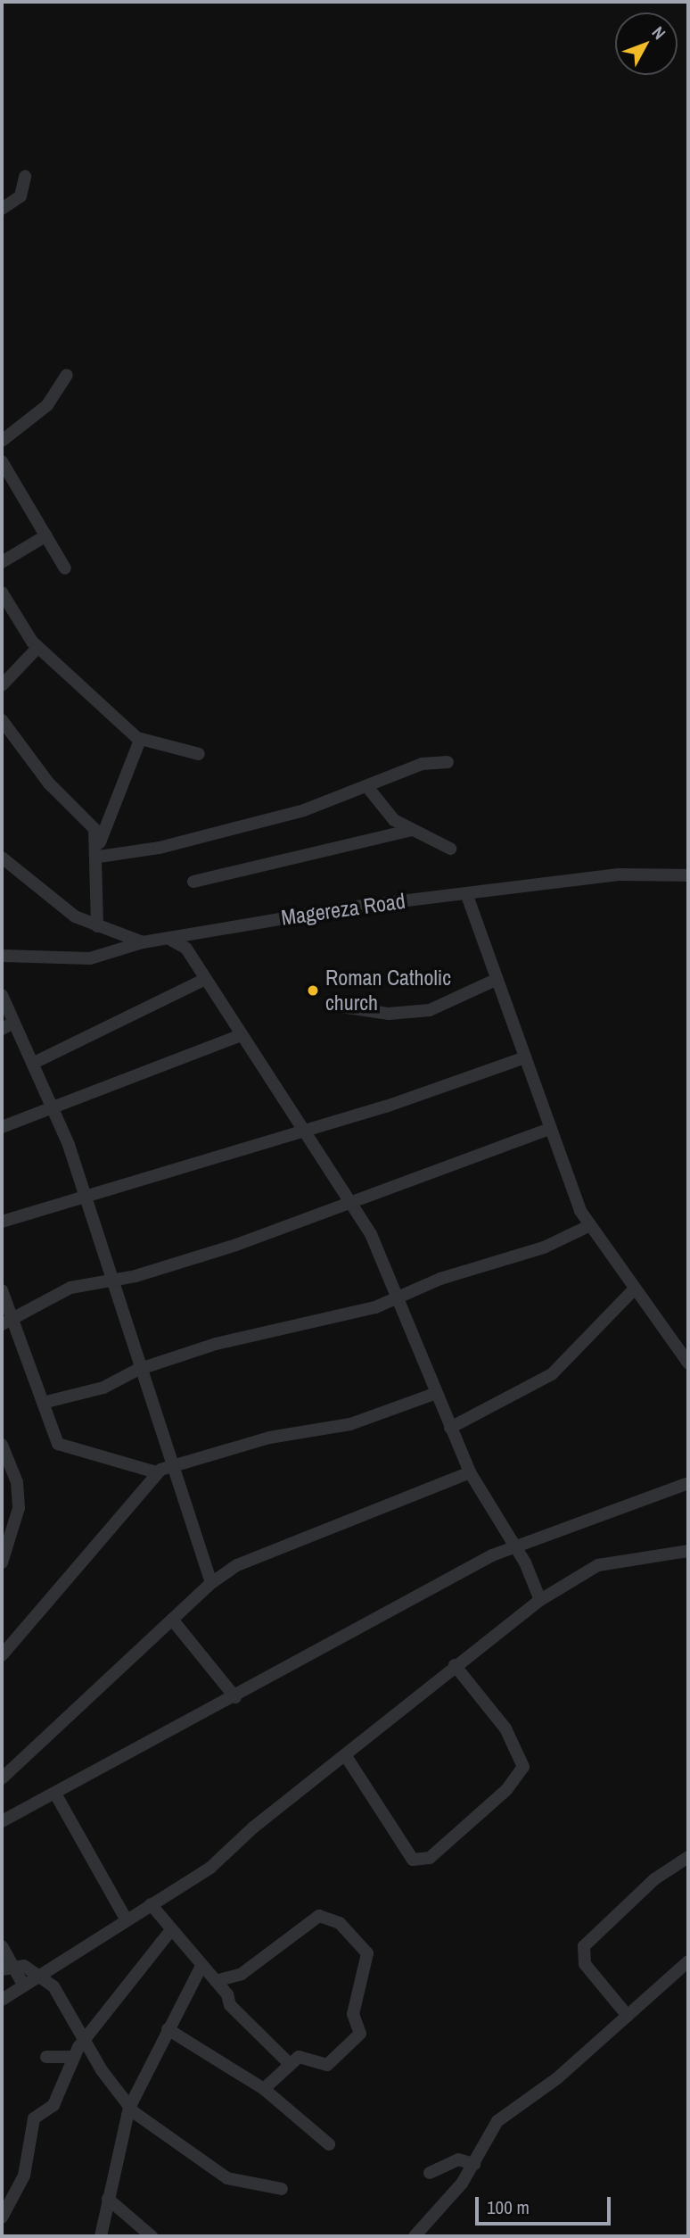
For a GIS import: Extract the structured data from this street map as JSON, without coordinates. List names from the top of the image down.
{
  "streets": {
    "street": ["Magereza Road"]
  },
  "places": ["Roman Catholic church"],
  "scale_bar": "100 m",
  "north": "top right"
}
